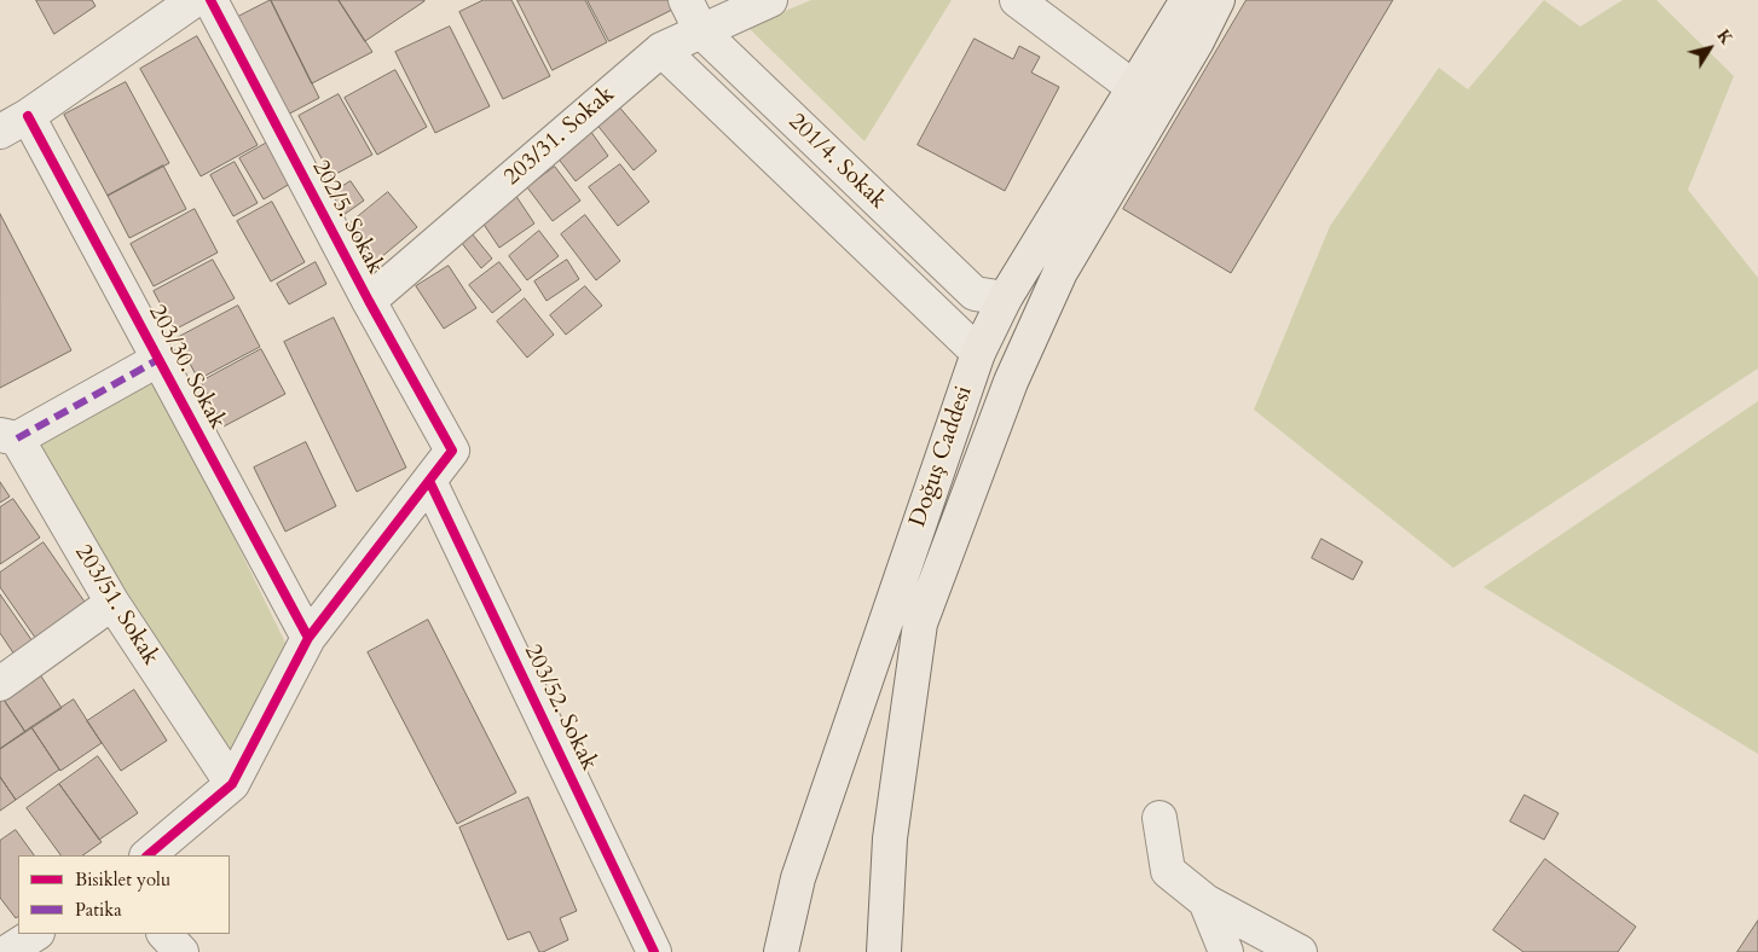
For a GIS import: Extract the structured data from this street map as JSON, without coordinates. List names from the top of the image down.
{
  "streets": {
    "main road": ["Doğuş Caddesi"],
    "street": [
      "203/31. Sokak",
      "201/4. Sokak",
      "202/5. Sokak",
      "203/30. Sokak",
      "203/51. Sokak",
      "203/52. Sokak"
    ]
  },
  "crossings": [
    ["203/31. Sokak", "201/4. Sokak"],
    ["203/31. Sokak", "202/5. Sokak"],
    ["201/4. Sokak", "Doğuş Caddesi"],
    ["202/5. Sokak", "203/52. Sokak"]
  ],
  "legend": ["Bisiklet yolu", "Patika"],
  "north": "top right"
}
